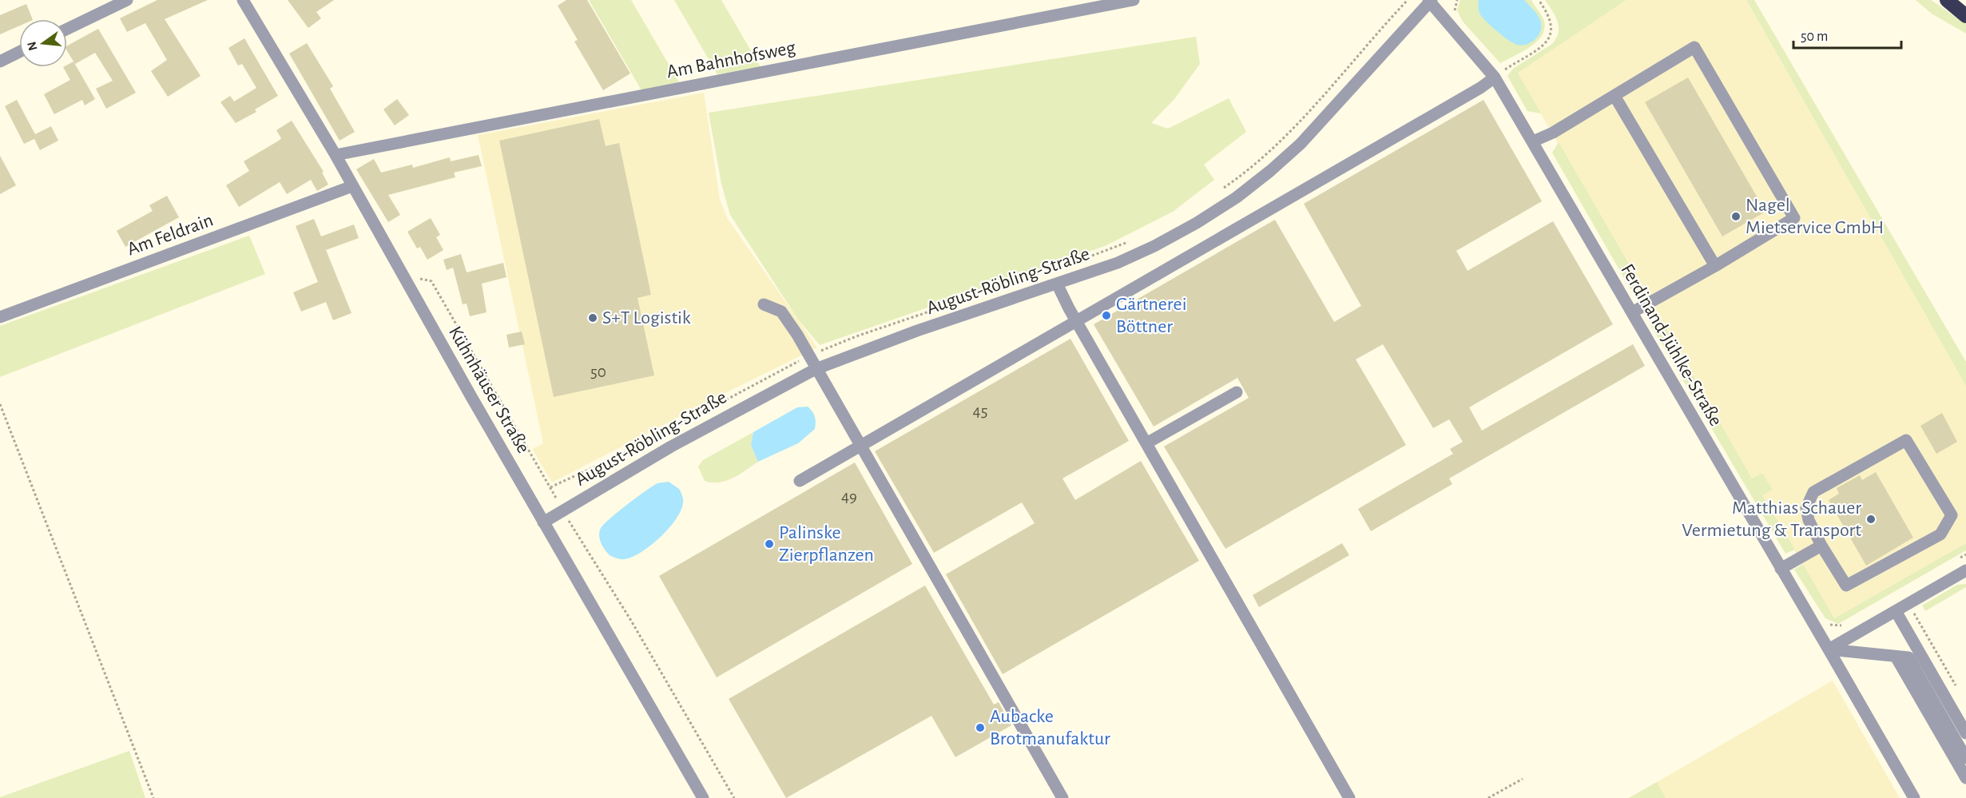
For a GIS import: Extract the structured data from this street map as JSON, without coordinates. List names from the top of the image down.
{
  "streets": {
    "street": [
      "Am Bahnhofsweg",
      "Am Feldrain",
      "August-Röbling-Straße",
      "Ferdinand-Jühlke-Straße",
      "Kühnhäuser Straße"
    ]
  },
  "crossings": [
    ["Am Bahnhofsweg", "Kühnhäuser Straße"],
    ["Am Feldrain", "Kühnhäuser Straße"],
    ["August-Röbling-Straße", "Ferdinand-Jühlke-Straße"],
    ["August-Röbling-Straße", "Kühnhäuser Straße"]
  ],
  "places": [
    "Nagel Mietservice GmbH",
    "Gärtnerei Böttner",
    "S+T Logistik",
    "Matthias Schauer Vermietung & Transport",
    "Palinske Zierpflanzen",
    "Aubacke Brotmanufaktur"
  ],
  "house_numbers": ["50", "45", "49"],
  "scale_bar": "50 m",
  "north": "left"
}
